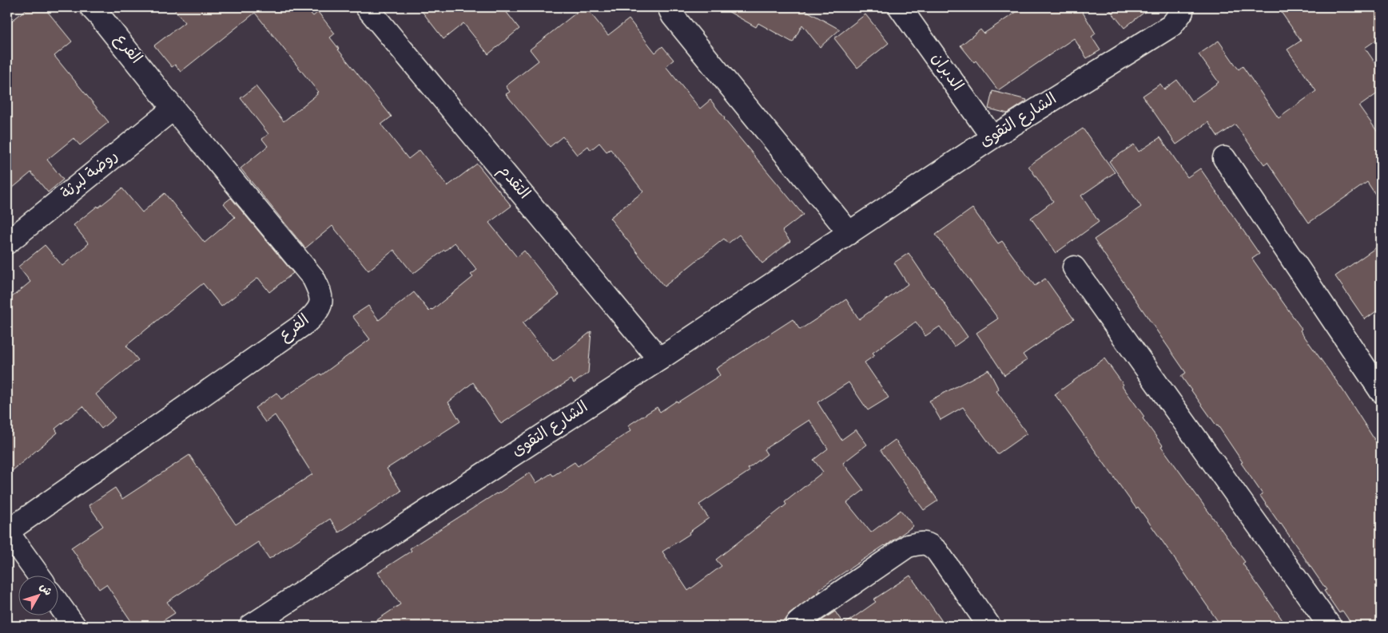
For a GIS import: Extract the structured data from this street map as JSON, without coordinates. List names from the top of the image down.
{
  "streets": {
    "street": [
      "الفرع",
      "الدبران",
      "الشارع التقوى",
      "روضة لبرثة",
      "التقدم"
    ]
  },
  "crossings": [
    ["الفرع", "روضة لبرثة"],
    ["الدبران", "الشارع التقوى"],
    ["الشارع التقوى", "التقدم"]
  ],
  "north": "top right"
}
